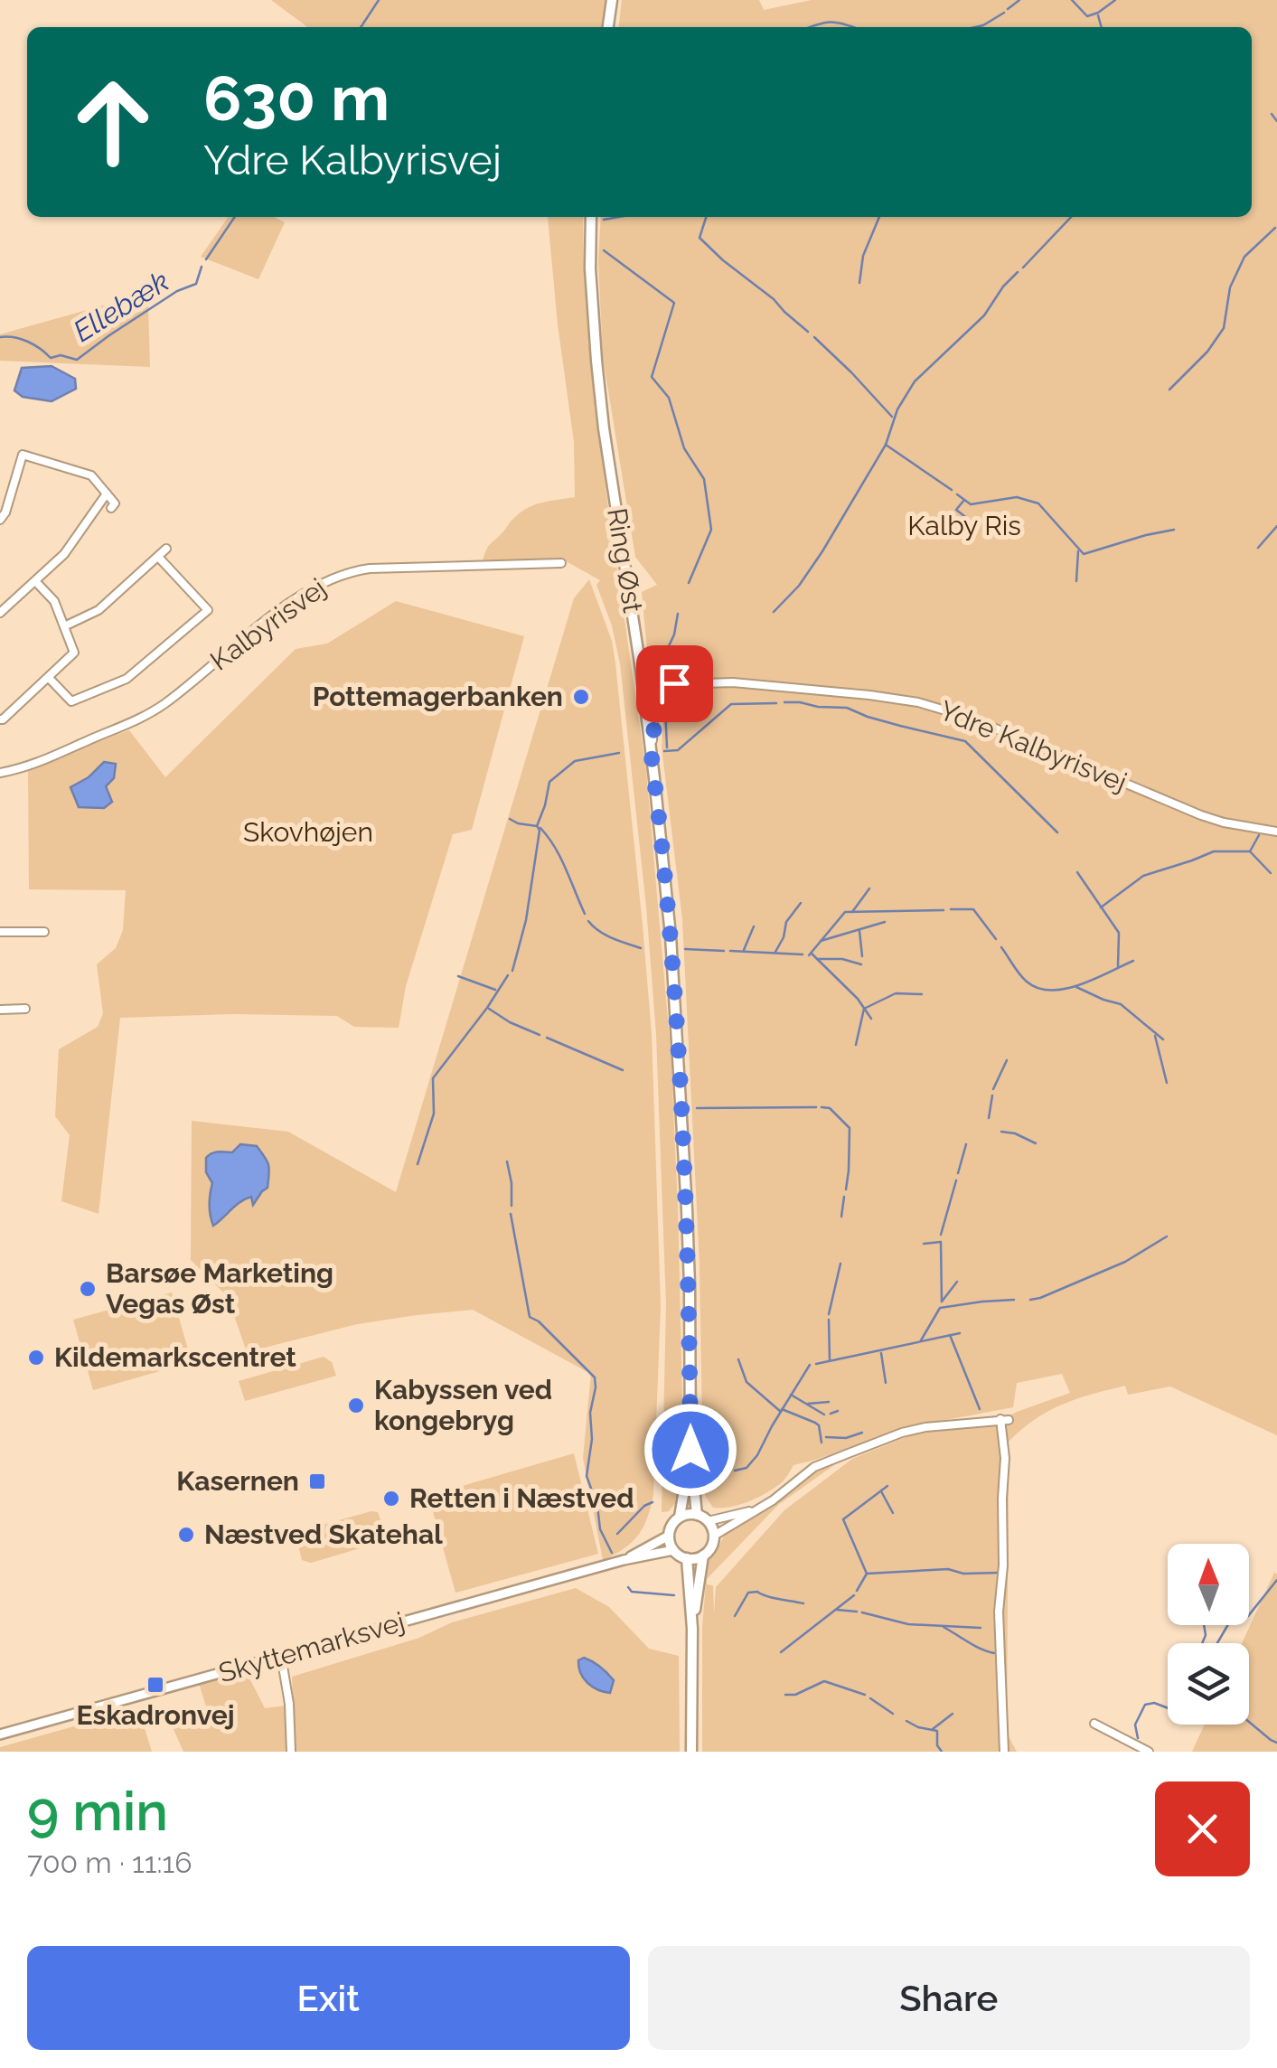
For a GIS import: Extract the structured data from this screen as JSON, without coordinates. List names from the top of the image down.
{
  "streets": {
    "main road": ["Ring Øst"],
    "street": ["Kalbyrisvej", "Ydre Kalbyrisvej", "Skyttemarksvej"]
  },
  "crossings": [
    ["Ring Øst", "Ydre Kalbyrisvej"],
    ["Ring Øst", "Skyttemarksvej"]
  ],
  "water": ["Ellebæk"],
  "parks": ["Kalby Ris", "Skovhøjen"],
  "places": {
    "other": [
      "Pottemagerbanken",
      "Barsøe Marketing Vegas Øst",
      "Kildemarkscentret",
      "Kabyssen ved kongebryg",
      "Retten i Næstved",
      "Næstved Skatehal"
    ],
    "transit": ["Kasernen", "Eskadronvej"]
  },
  "north": "top",
  "page": {
    "turn": ["630 m", "Ydre Kalbyrisvej"],
    "heading": ["9 min", "700 m · 11:16"],
    "buttons": ["Exit", "Share"]
  }
}
